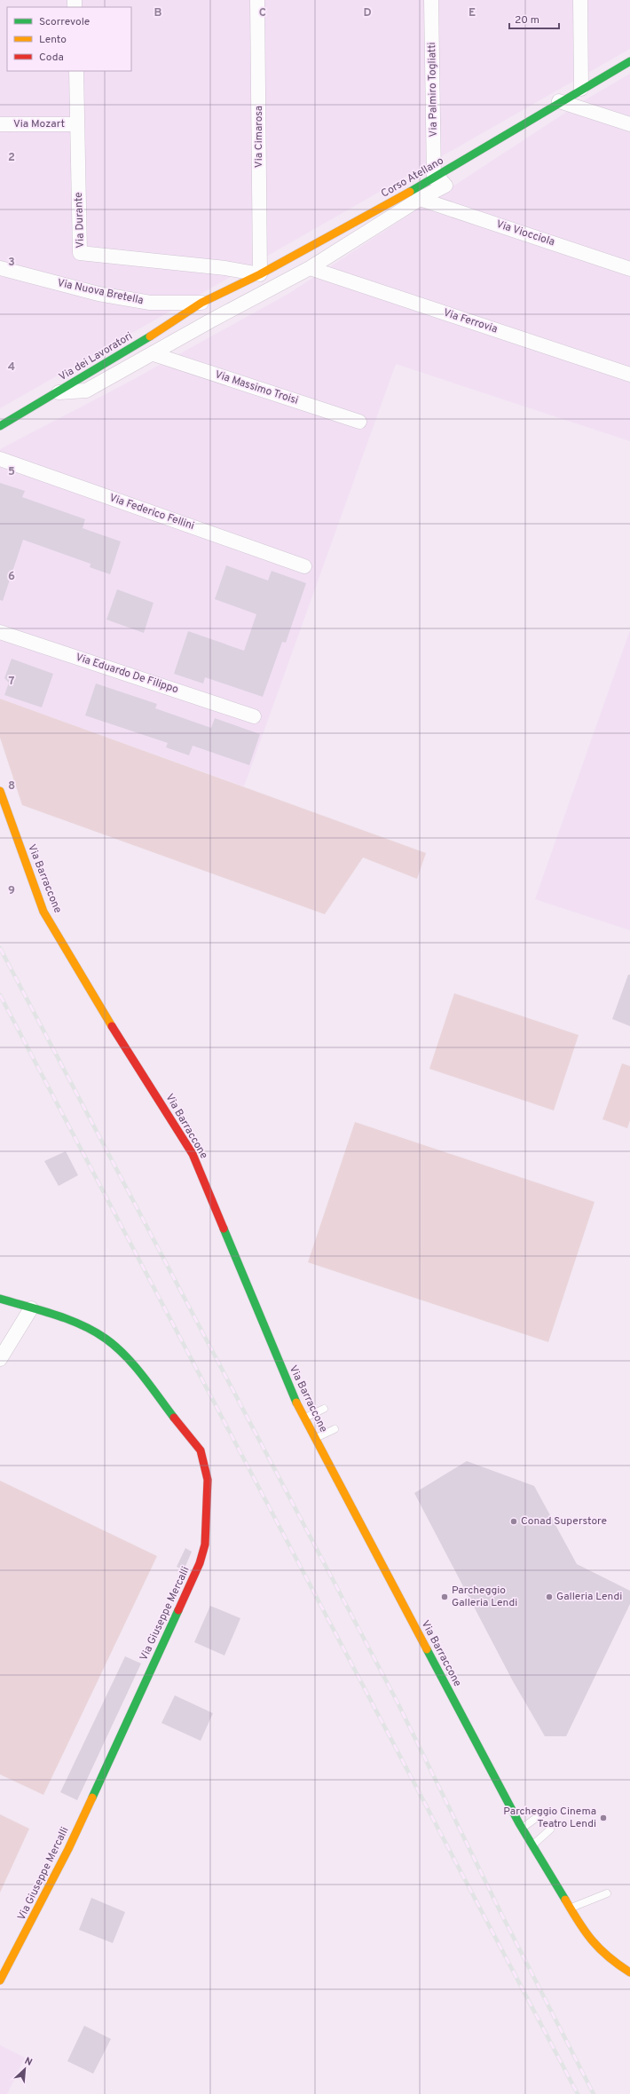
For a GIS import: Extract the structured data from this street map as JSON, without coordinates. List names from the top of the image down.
{
  "streets": {
    "street": [
      "Via Palmiro Togliatti",
      "Via Mozart",
      "Via Cimarosa",
      "Corso Atellano",
      "Via Durante",
      "Via Viocciola",
      "Via Nuova Bretella",
      "Via Ferrovia",
      "Via dei Lavoratori",
      "Via Massimo Troisi",
      "Via Federico Fellini",
      "Via Eduardo De Filippo",
      "Via Barraccone",
      "Via Giuseppe Mercalli"
    ]
  },
  "crossings": [
    ["Via Palmiro Togliatti", "Corso Atellano"],
    ["Via Mozart", "Via Durante"],
    ["Via Cimarosa", "Corso Atellano"],
    ["Via Cimarosa", "Via Durante"],
    ["Corso Atellano", "Via Durante"],
    ["Corso Atellano", "Via Nuova Bretella"],
    ["Corso Atellano", "Via dei Lavoratori"],
    ["Via Nuova Bretella", "Via dei Lavoratori"]
  ],
  "places": [
    "Conad Superstore",
    "Parcheggio Galleria Lendi",
    "Galleria Lendi",
    "Parcheggio Cinema Teatro Lendi"
  ],
  "legend": ["Scorrevole", "Lento", "Coda"],
  "scale_bar": "20 m",
  "north": "top right",
  "grid": {
    "columns": [
      "B",
      "C",
      "D",
      "E"
    ],
    "rows": [
      "2",
      "3",
      "4",
      "5",
      "6",
      "7",
      "8",
      "9"
    ]
  }
}
